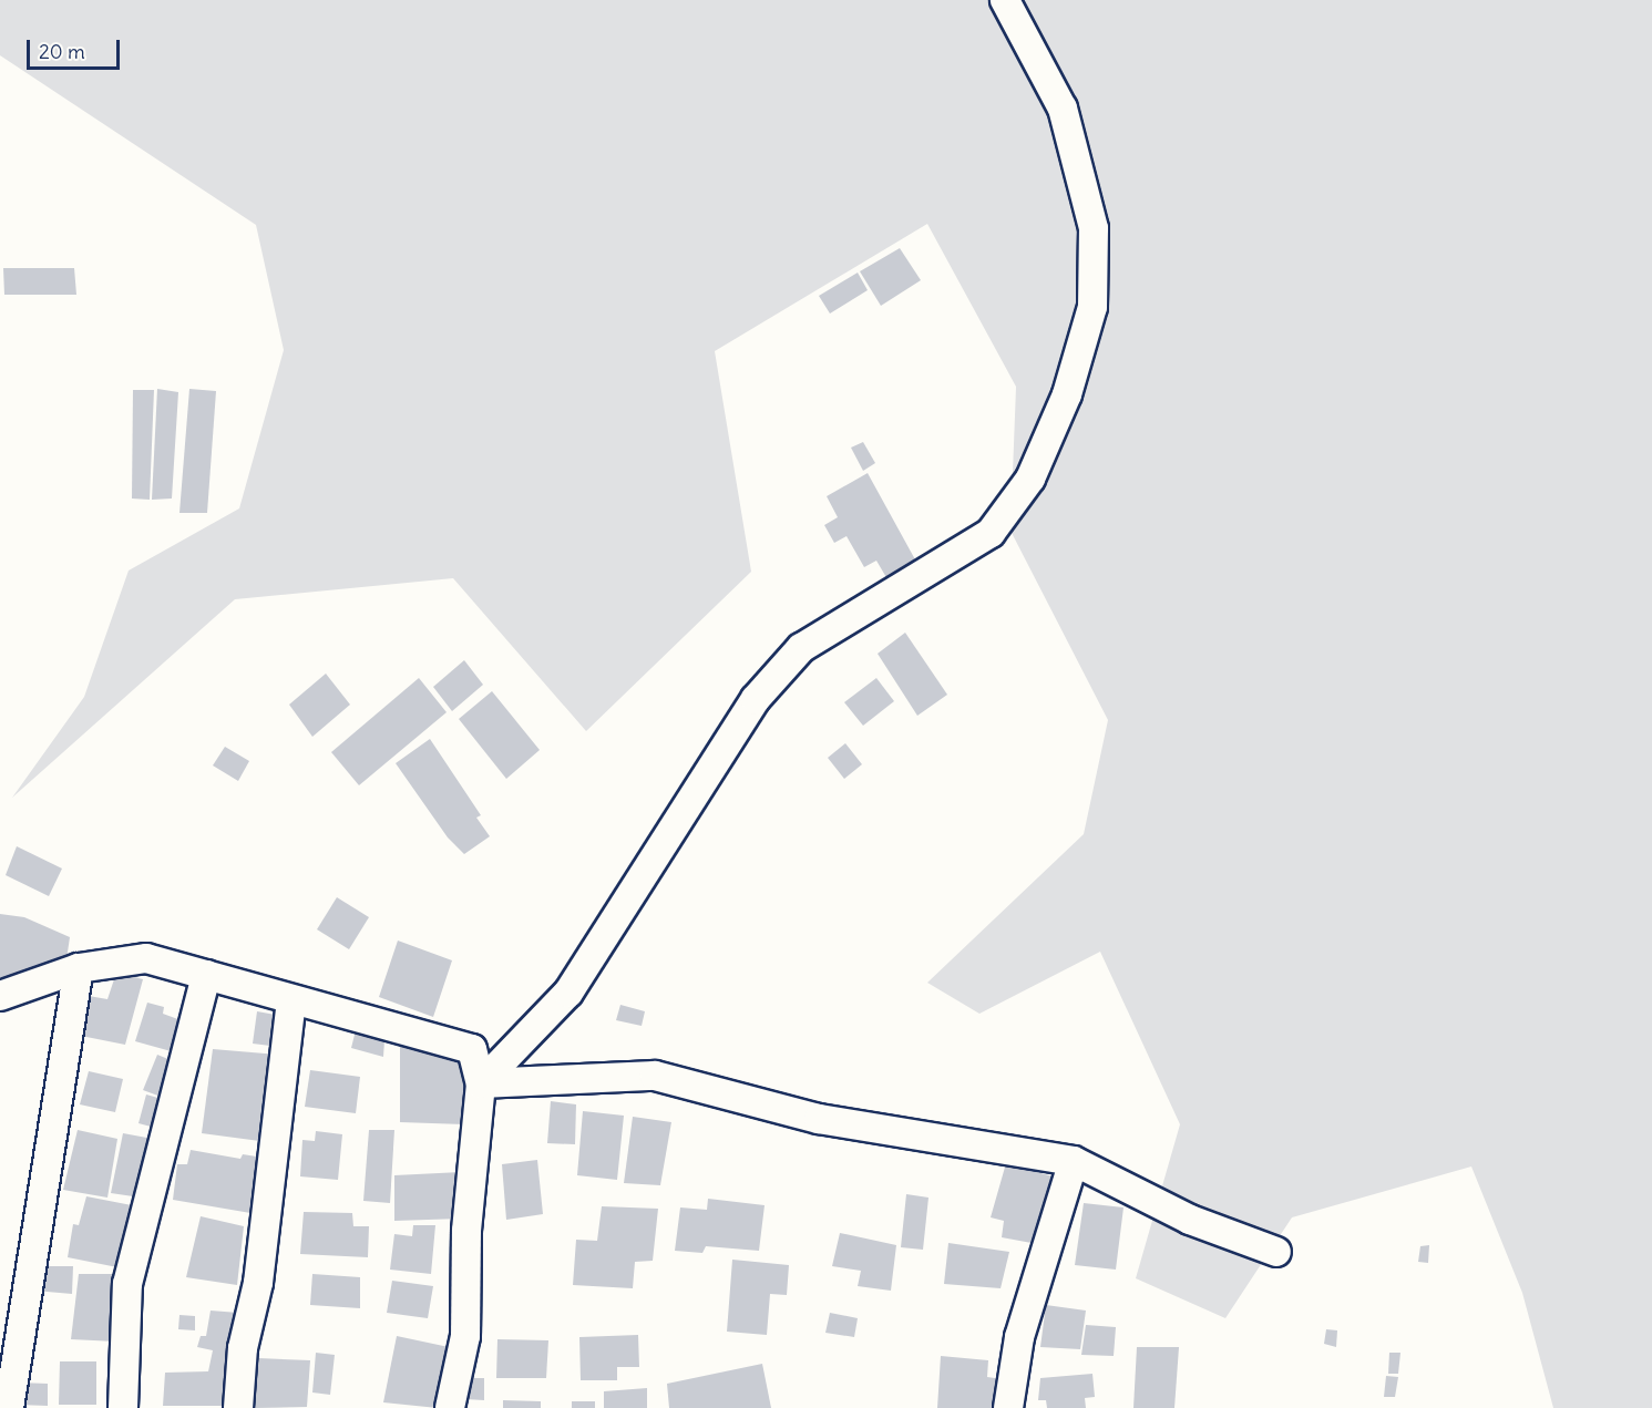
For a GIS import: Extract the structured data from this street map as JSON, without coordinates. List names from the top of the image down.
{
  "scale_bar": "20 m"
}
